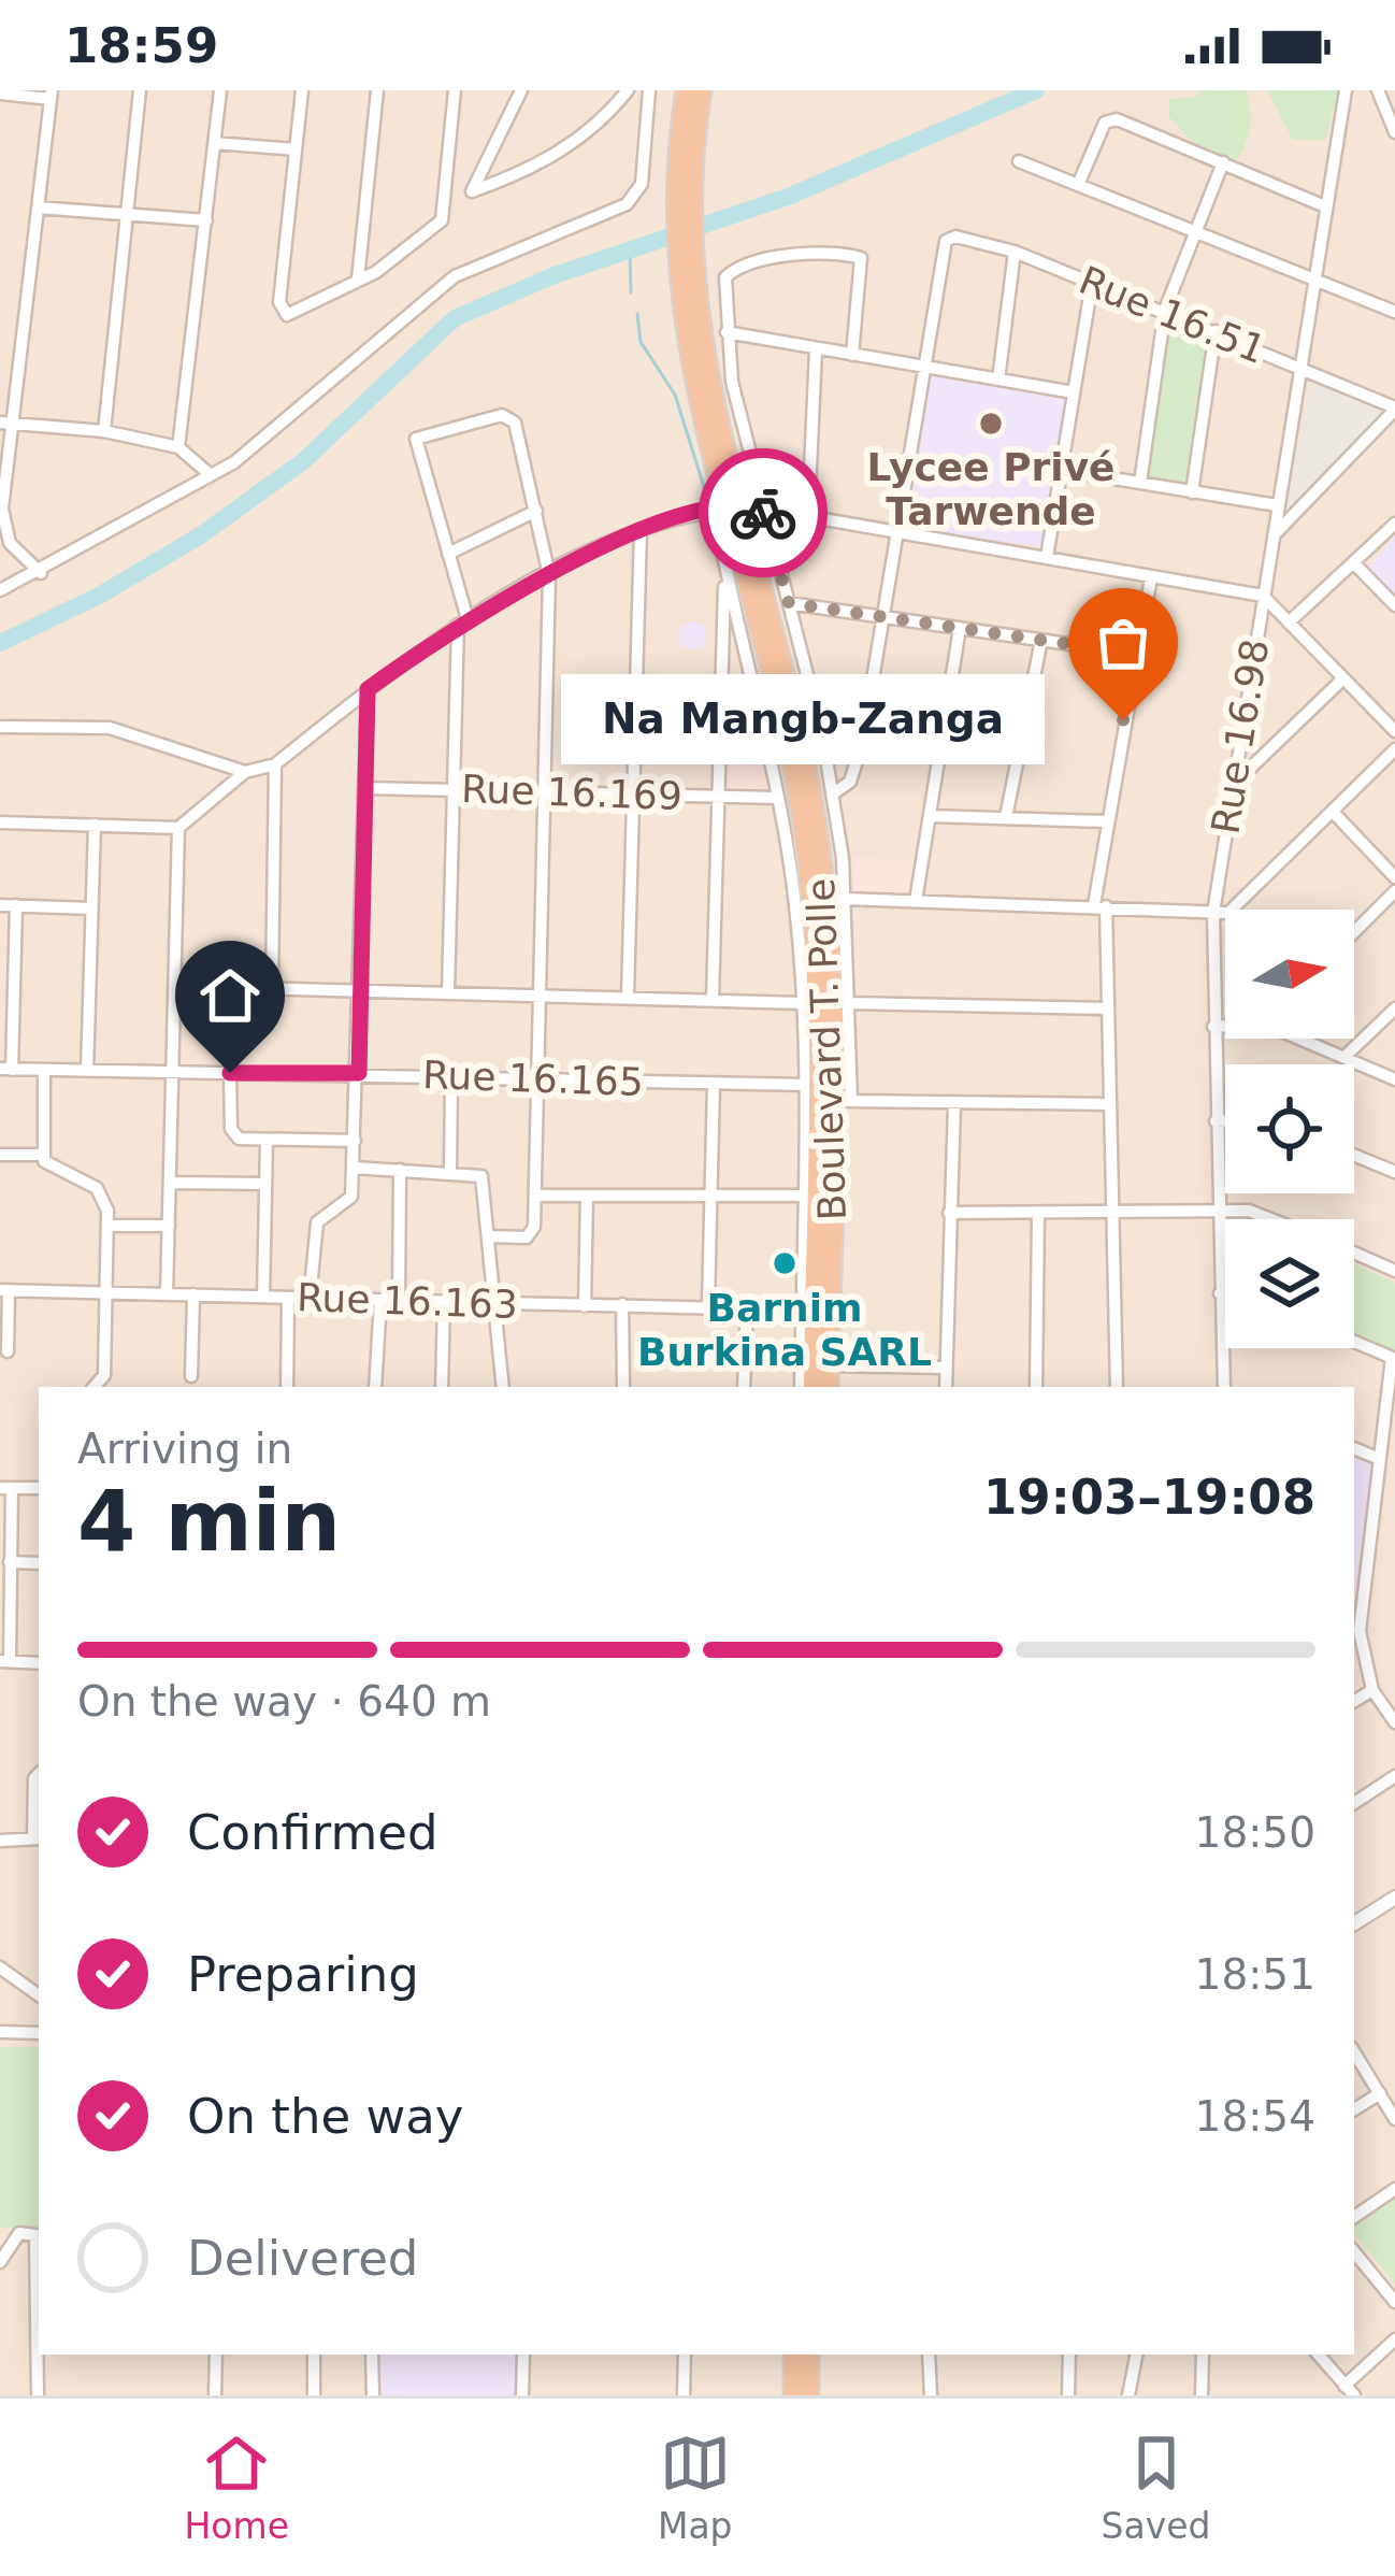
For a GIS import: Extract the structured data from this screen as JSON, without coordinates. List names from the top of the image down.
{
  "streets": {
    "highway": ["Boulevard T. Polle"],
    "street": [
      "Rue 16.51",
      "Rue 16.98",
      "Rue 16.169",
      "Rue 16.165",
      "Rue 16.163"
    ]
  },
  "crossings": [
    ["Rue 16.51", "Rue 16.98"],
    ["Boulevard T. Polle", "Rue 16.165"],
    ["Boulevard T. Polle", "Rue 16.163"]
  ],
  "places": ["Lycee Privé Tarwende", "Na Mangb-Zanga", "Barnim Burkina SARL"],
  "north": "right",
  "page": {
    "status": "18:59",
    "bubble": "Na Mangb-Zanga",
    "heading": ["4 min", "Arriving in", "19:03–19:08"],
    "bar": "On the way · 640 m",
    "list": [
      ["Confirmed", "18:50"],
      ["Preparing", "18:51"],
      ["On the way", "18:54"],
      "Delivered"
    ],
    "tabs": ["Home", "Map", "Saved"]
  }
}
